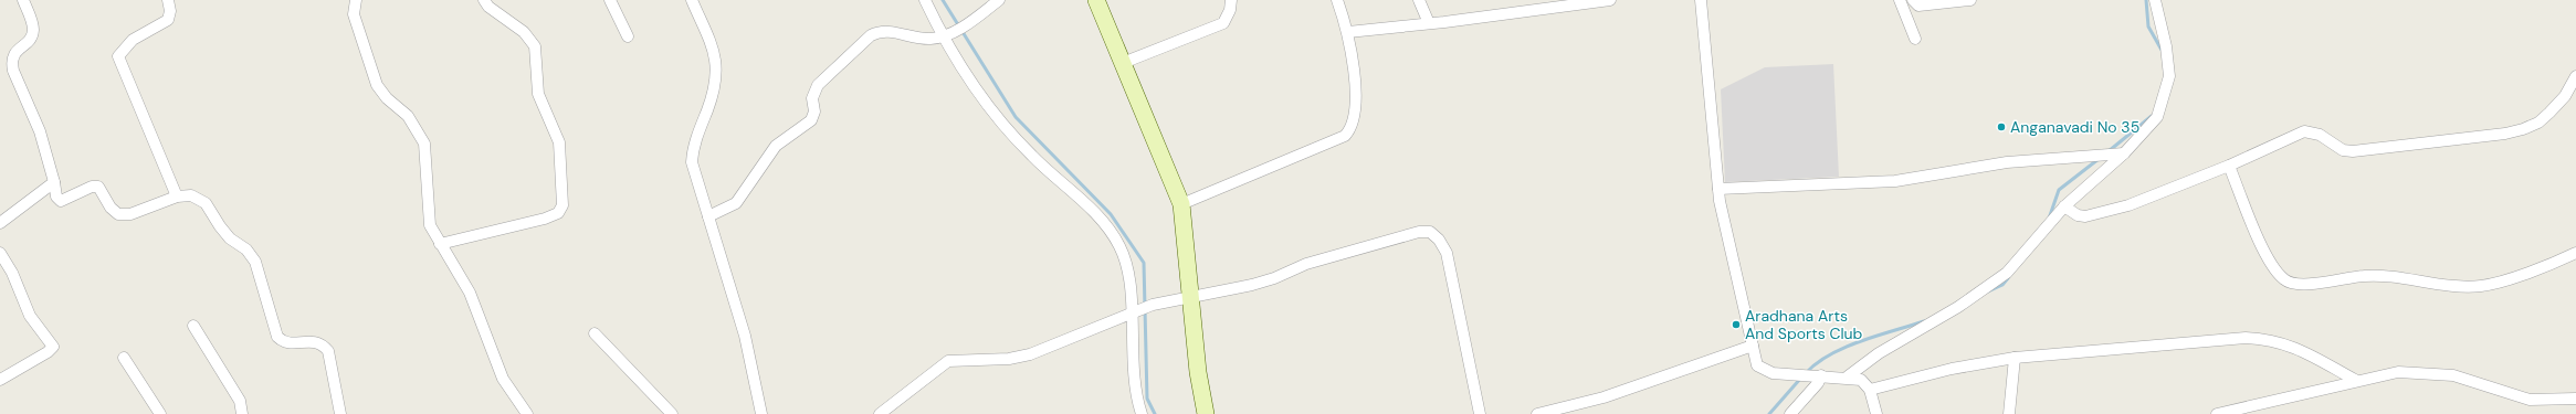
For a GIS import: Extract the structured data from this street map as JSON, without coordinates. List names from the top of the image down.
{
  "places": ["Anganavadi No 35", "Aradhana Arts And Sports Club"]
}
